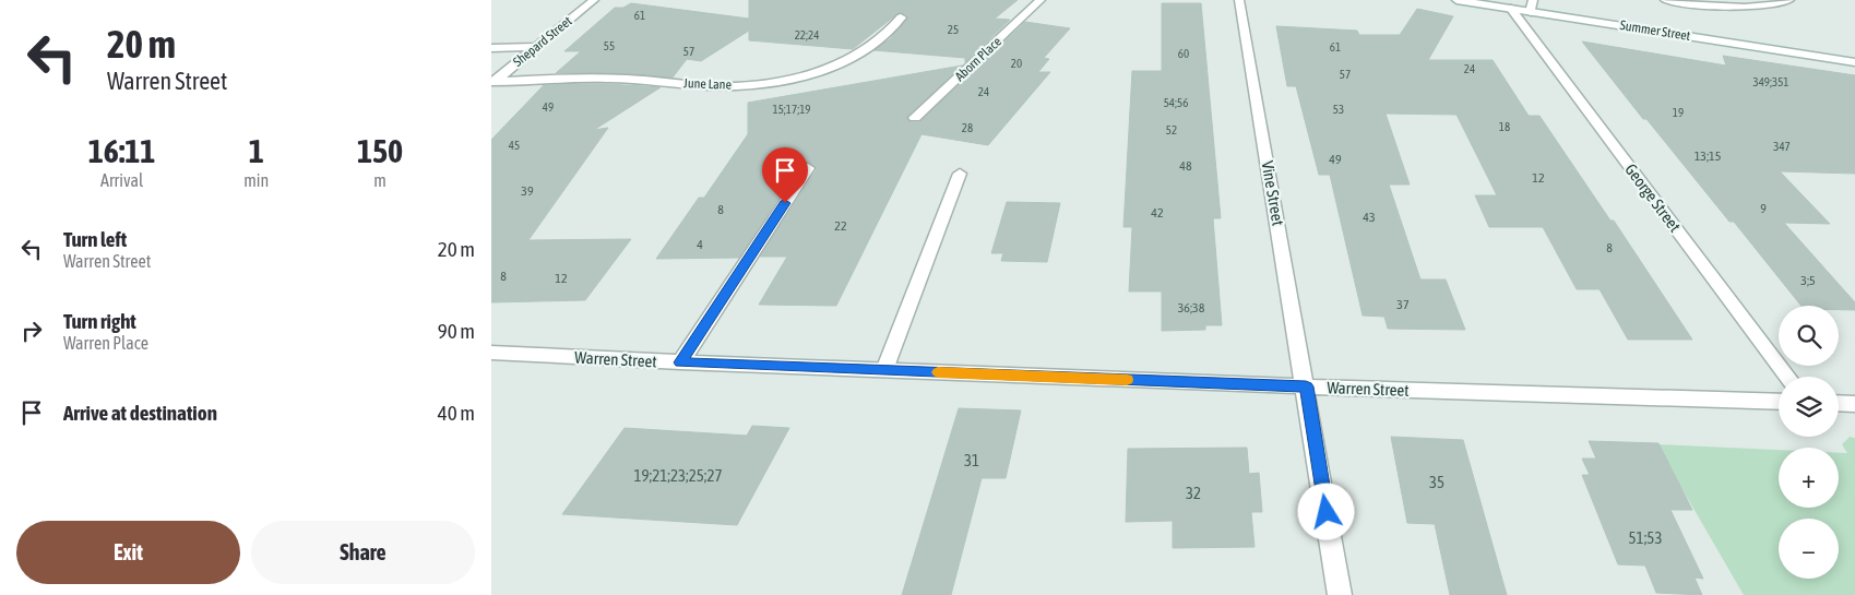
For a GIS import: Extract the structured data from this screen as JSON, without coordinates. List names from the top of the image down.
{
  "streets": {
    "street": [
      "Summer Street",
      "Shepard Street",
      "Aborn Place",
      "June Lane",
      "Vine Street",
      "George Street",
      "Warren Street"
    ]
  },
  "crossings": [
    ["Summer Street", "George Street"],
    ["Shepard Street", "June Lane"],
    ["Vine Street", "Warren Street"]
  ],
  "house_numbers": [
    "61",
    "25",
    "22;24",
    "55",
    "61",
    "57",
    "60",
    "20",
    "24",
    "57",
    "349;351",
    "24",
    "54;56",
    "49",
    "15;17;19",
    "53",
    "19",
    "18",
    "28",
    "52",
    "45",
    "347",
    "13;15",
    "49",
    "48",
    "12",
    "39",
    "9",
    "8",
    "42",
    "43",
    "22",
    "4",
    "8",
    "8",
    "12",
    "3;5",
    "37",
    "36;38",
    "31",
    "19;21;23;25;27",
    "35",
    "32",
    "51;53"
  ],
  "page": {
    "turn": ["20 m", "Warren Street"],
    "eta": [
      "16:11",
      "Arrival",
      "1",
      "min",
      "150",
      "m"
    ],
    "list": [
      {
        "name": "Turn left",
        "note": "Warren Street",
        "value": "20 m"
      },
      {
        "name": "Turn right",
        "note": "Warren Place",
        "value": "90 m"
      },
      {
        "name": "Arrive at destination",
        "value": "40 m"
      }
    ],
    "map_buttons": ["+", "−"],
    "buttons": ["Exit", "Share"]
  }
}
